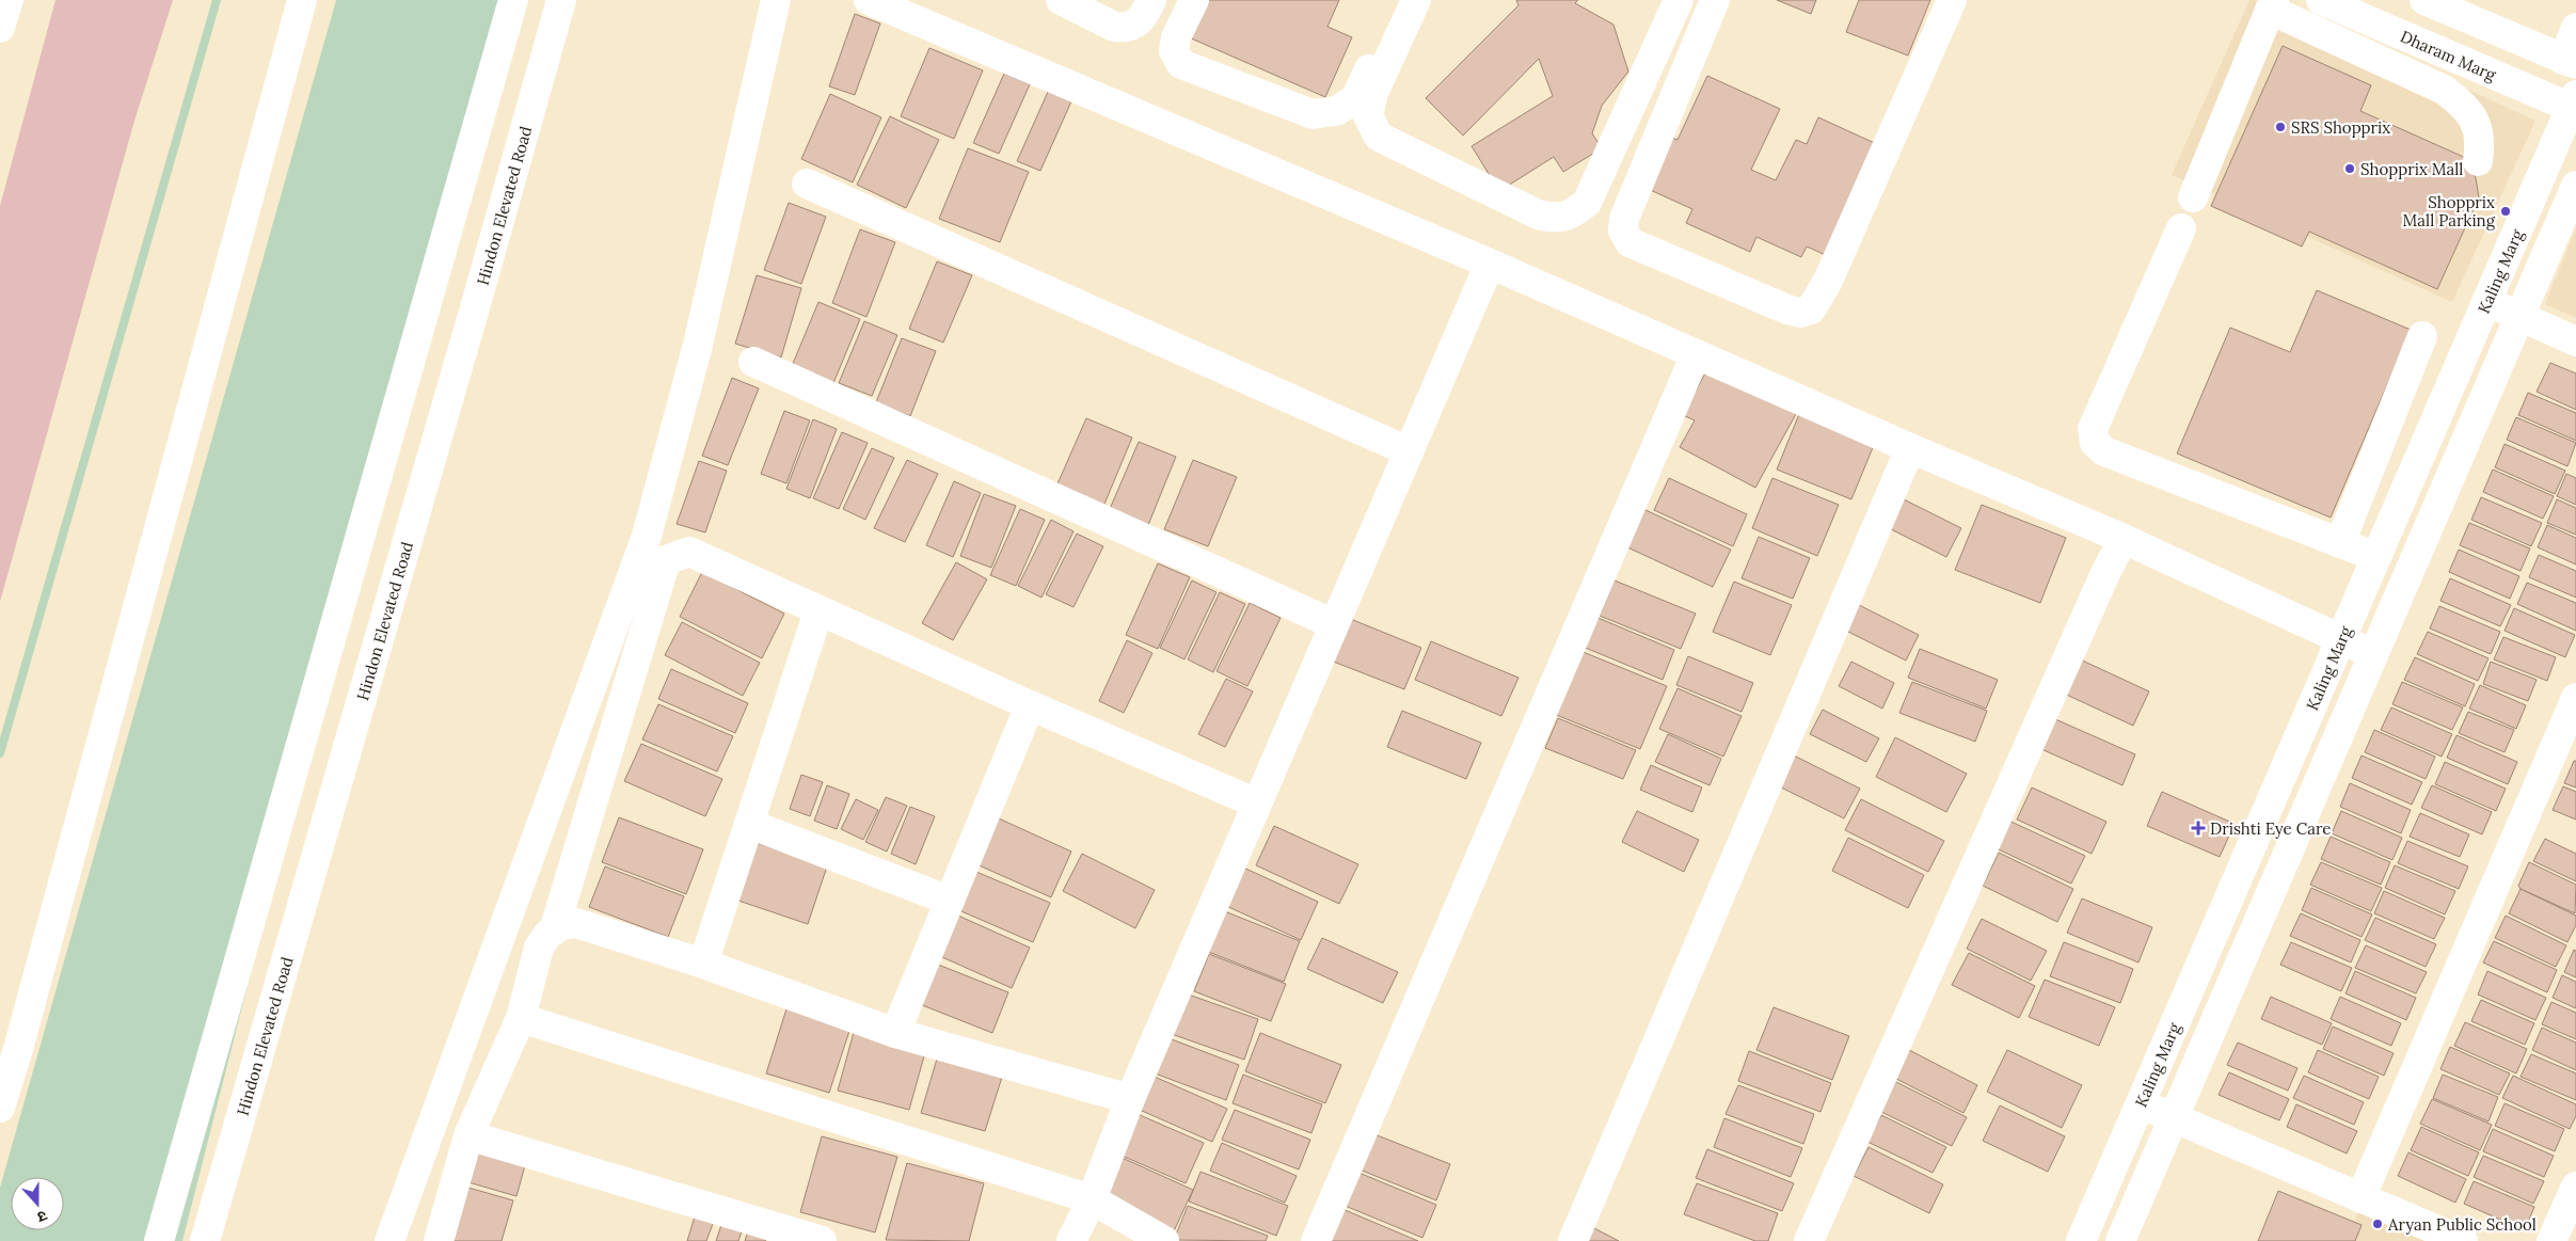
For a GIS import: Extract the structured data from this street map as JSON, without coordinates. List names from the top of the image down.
{
  "streets": {
    "main road": ["Dharam Marg", "Hindon Elevated Road", "Kaling Marg"]
  },
  "crossings": [
    ["Dharam Marg", "Kaling Marg"]
  ],
  "places": {
    "other": [
      "SRS Shopprix",
      "Shopprix Mall",
      "Shopprix Mall Parking",
      "Aryan Public School"
    ],
    "health": ["Drishti Eye Care"]
  },
  "north": "bottom"
}
